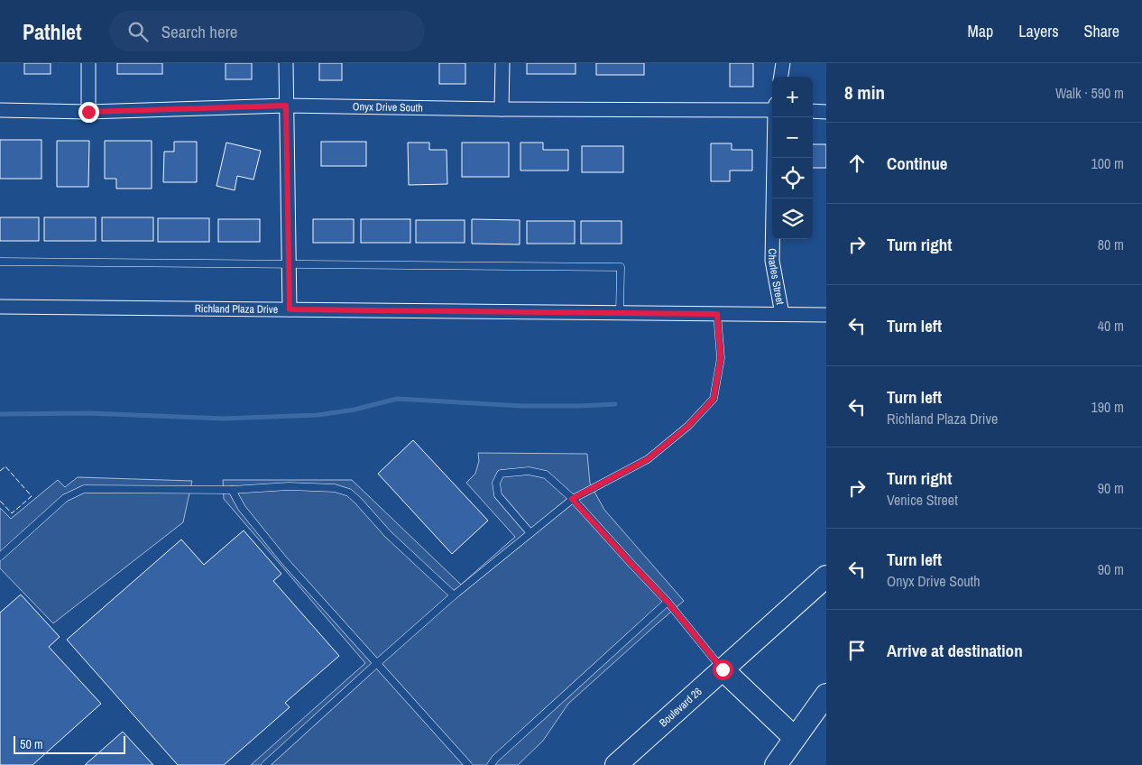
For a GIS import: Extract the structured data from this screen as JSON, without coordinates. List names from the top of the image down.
{
  "streets": {
    "main road": ["Boulevard 26"],
    "street": ["Onyx Drive South", "Charles Street", "Richland Plaza Drive"]
  },
  "crossings": [
    ["Charles Street", "Richland Plaza Drive"]
  ],
  "scale_bar": "50 m",
  "page": {
    "header": "Pathlet",
    "search": "Search here",
    "nav": ["Map", "Layers", "Share"],
    "heading": ["8 min", "Walk · 590 m"],
    "map_buttons": ["+", "−"],
    "list": [
      ["Continue", "100 m"],
      ["Turn right", "80 m"],
      ["Turn left", "40 m"],
      ["Turn left", "Richland Plaza Drive", "190 m"],
      ["Turn right", "Venice Street", "90 m"],
      ["Turn left", "Onyx Drive South", "90 m"],
      "Arrive at destination"
    ],
    "scale": "50 m"
  }
}
